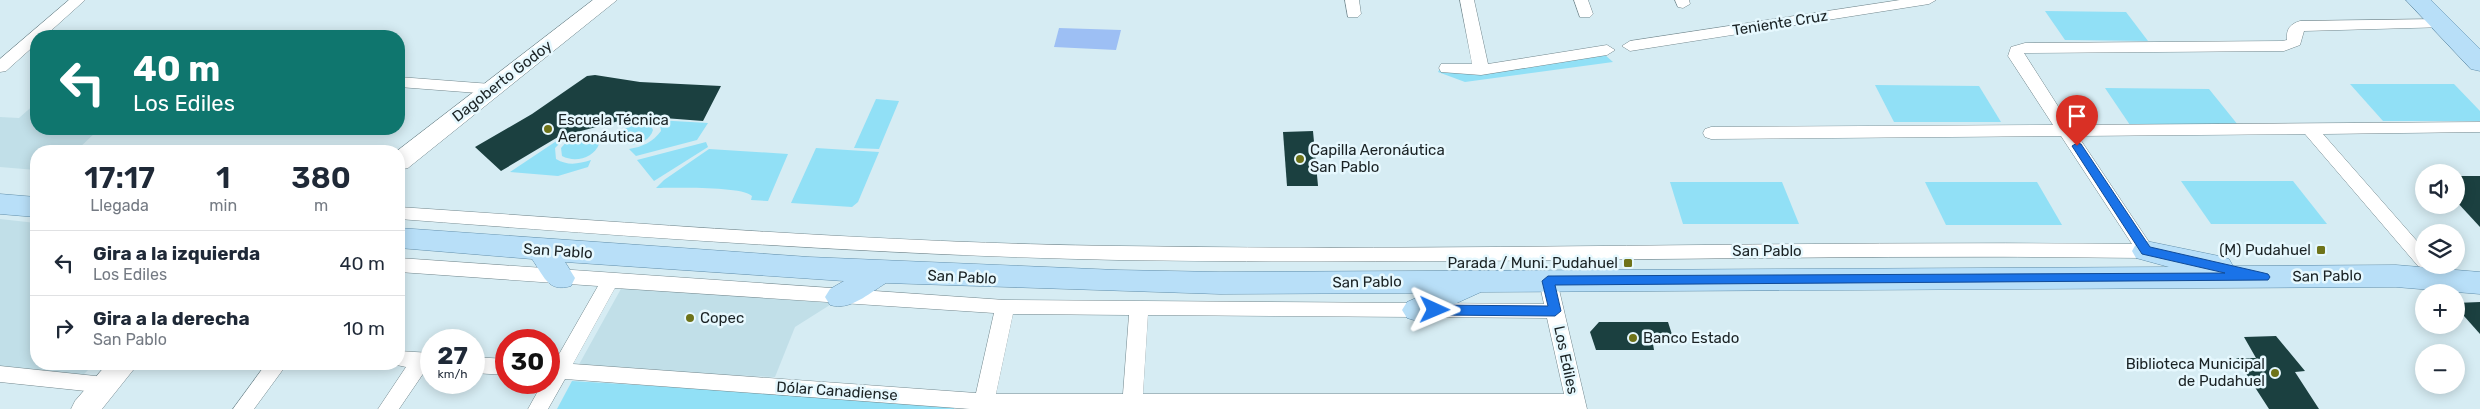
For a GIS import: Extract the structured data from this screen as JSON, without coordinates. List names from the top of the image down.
{
  "streets": {
    "main road": ["San Pablo"],
    "street": [
      "Teniente Cruz",
      "Dagoberto Godoy",
      "Los Ediles",
      "Dólar Canadiense"
    ]
  },
  "crossings": [
    ["San Pablo", "Los Ediles"],
    ["Los Ediles", "Dólar Canadiense"]
  ],
  "places": {
    "other": [
      "Escuela Técnica Aeronáutica",
      "Capilla Aeronáutica San Pablo",
      "Copec",
      "Banco Estado",
      "Biblioteca Municipal de Pudahuel"
    ],
    "transit": ["(M) Pudahuel", "Parada / Muni. Pudahuel"]
  },
  "page": {
    "turn": ["40 m", "Los Ediles"],
    "eta": [
      "17:17",
      "Llegada",
      "1",
      "min",
      "380",
      "m"
    ],
    "map_buttons": ["+", "−"],
    "list": [
      {
        "name": "Gira a la izquierda",
        "note": "Los Ediles",
        "value": "40 m"
      },
      {
        "name": "Gira a la derecha",
        "note": "San Pablo",
        "value": "10 m"
      }
    ],
    "speed": "27 km/h",
    "limit": "30"
  }
}
